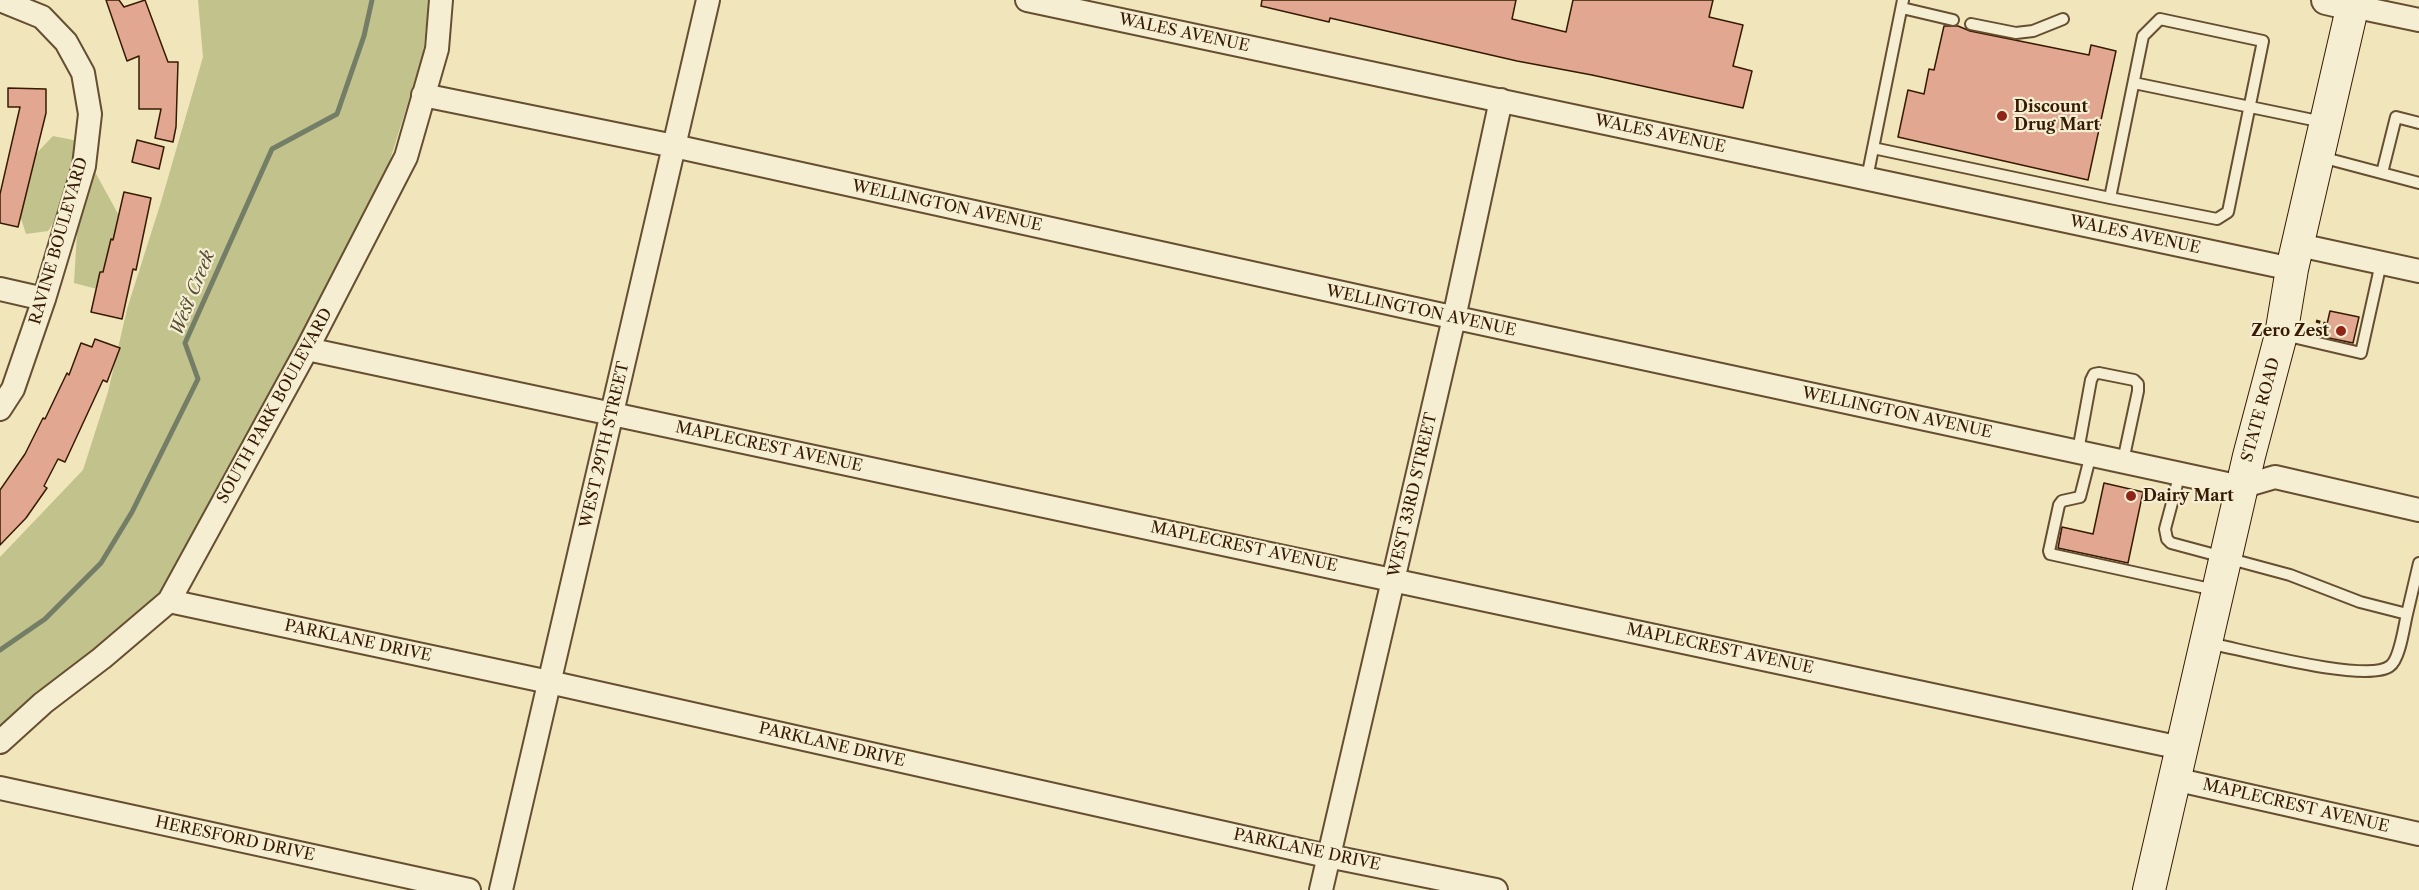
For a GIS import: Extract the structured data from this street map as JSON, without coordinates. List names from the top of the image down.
{
  "streets": {
    "main road": ["STATE ROAD"],
    "street": [
      "WALES AVENUE",
      "WELLINGTON AVENUE",
      "RAVINE BOULEVARD",
      "SOUTH PARK BOULEVARD",
      "WEST 29TH STREET",
      "MAPLECREST AVENUE",
      "WEST 33RD STREET",
      "PARKLANE DRIVE",
      "HERESFORD DRIVE"
    ]
  },
  "crossings": [
    ["WALES AVENUE", "STATE ROAD"],
    ["WALES AVENUE", "WEST 33RD STREET"],
    ["WELLINGTON AVENUE", "SOUTH PARK BOULEVARD"],
    ["WELLINGTON AVENUE", "STATE ROAD"],
    ["WELLINGTON AVENUE", "WEST 29TH STREET"],
    ["WELLINGTON AVENUE", "WEST 33RD STREET"],
    ["SOUTH PARK BOULEVARD", "MAPLECREST AVENUE"],
    ["SOUTH PARK BOULEVARD", "PARKLANE DRIVE"],
    ["STATE ROAD", "MAPLECREST AVENUE"],
    ["WEST 29TH STREET", "MAPLECREST AVENUE"],
    ["WEST 29TH STREET", "PARKLANE DRIVE"],
    ["MAPLECREST AVENUE", "WEST 33RD STREET"],
    ["WEST 33RD STREET", "PARKLANE DRIVE"]
  ],
  "water": ["West Creek"],
  "places": ["Discount Drug Mart", "Zero Zest", "Dairy Mart"]
}
